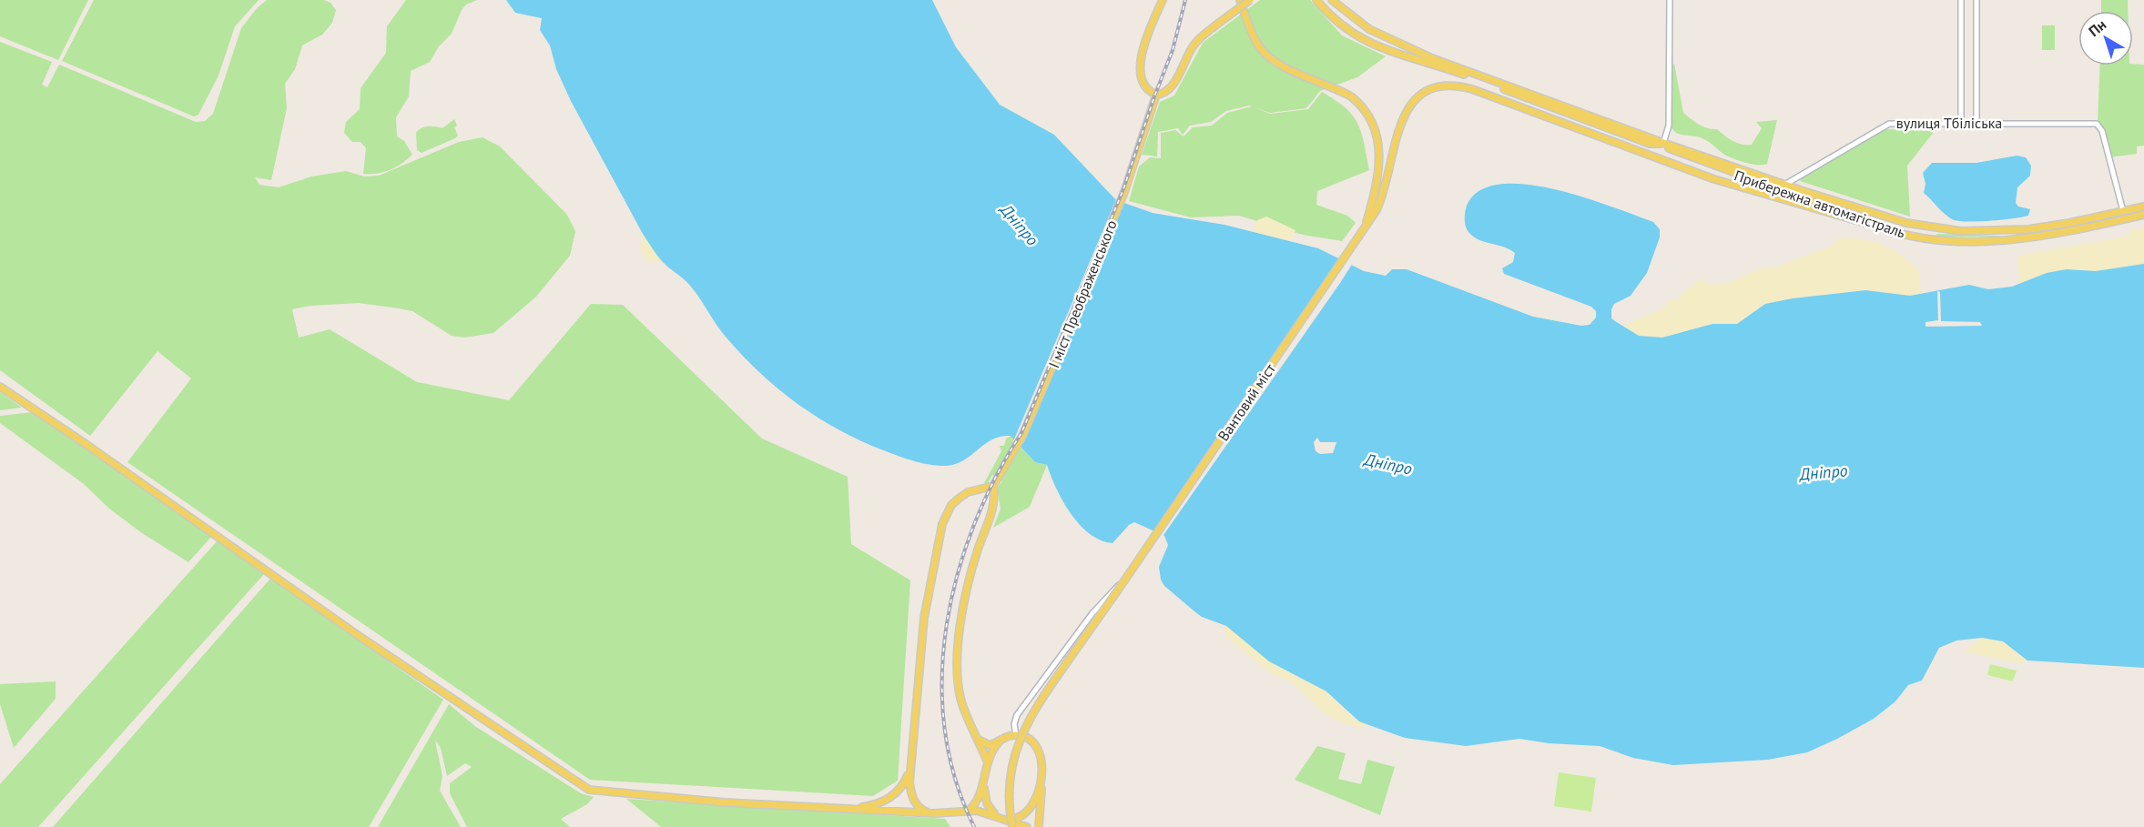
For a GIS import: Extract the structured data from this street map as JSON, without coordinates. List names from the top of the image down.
{
  "streets": {
    "main road": ["Прибережна автомагістраль", "I міст Преображенського", "Вантовий міст"],
    "street": ["вулиця Тбіліська"]
  },
  "crossings": [
    ["вулиця Тбіліська", "Прибережна автомагістраль"]
  ],
  "water": ["Дніпро"],
  "north": "top left"
}
